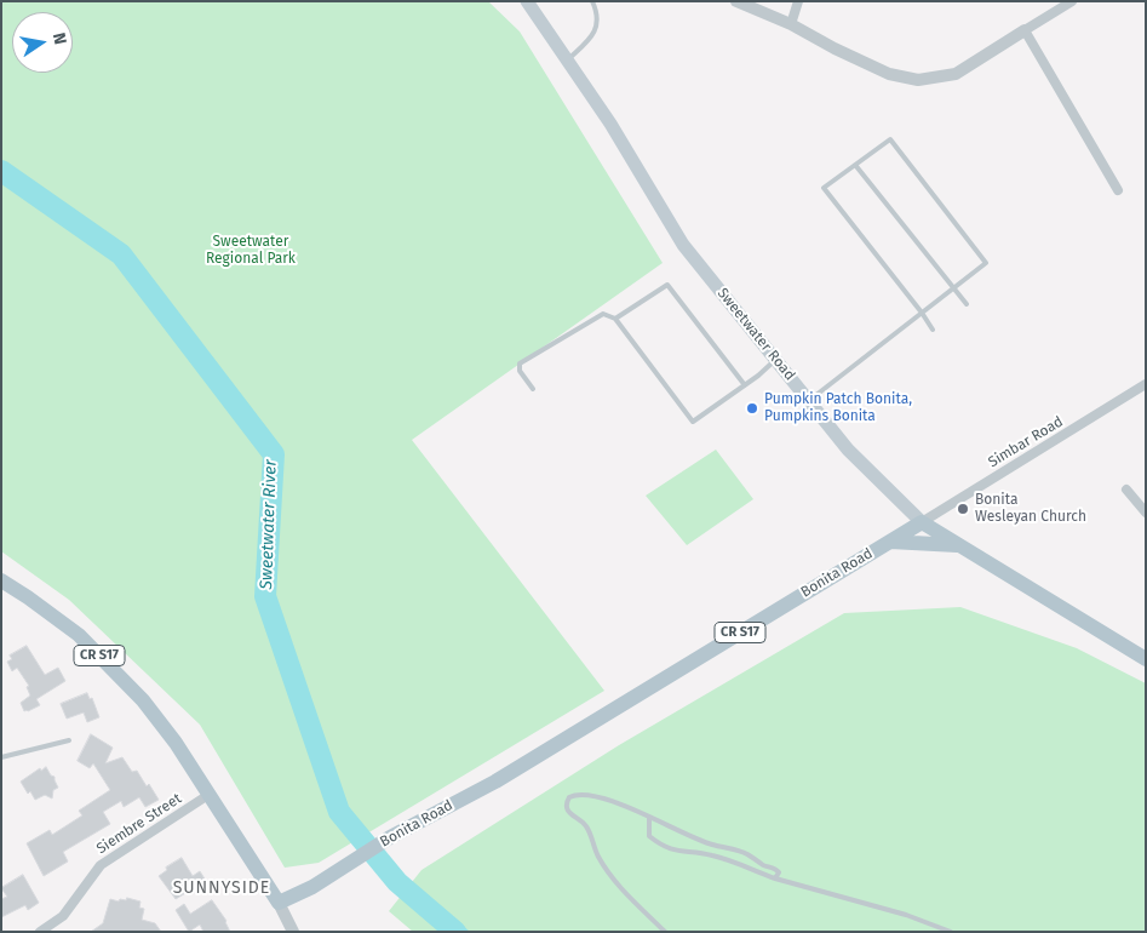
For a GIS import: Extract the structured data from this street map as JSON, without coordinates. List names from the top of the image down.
{
  "streets": {
    "main road": ["Sweetwater Road", "Bonita Road", "CR S17"],
    "street": ["Simbar Road", "Siembre Street"]
  },
  "crossings": [
    ["Sweetwater Road", "Simbar Road"],
    ["Sweetwater Road", "Bonita Road"],
    ["Simbar Road", "Bonita Road"],
    ["Bonita Road", "CR S17"],
    ["CR S17", "Siembre Street"]
  ],
  "districts": ["SUNNYSIDE"],
  "water": ["Sweetwater River"],
  "parks": ["Sweetwater Regional Park"],
  "places": ["Pumpkin Patch Bonita, Pumpkins Bonita", "Bonita Wesleyan Church"],
  "north": "right"
}
